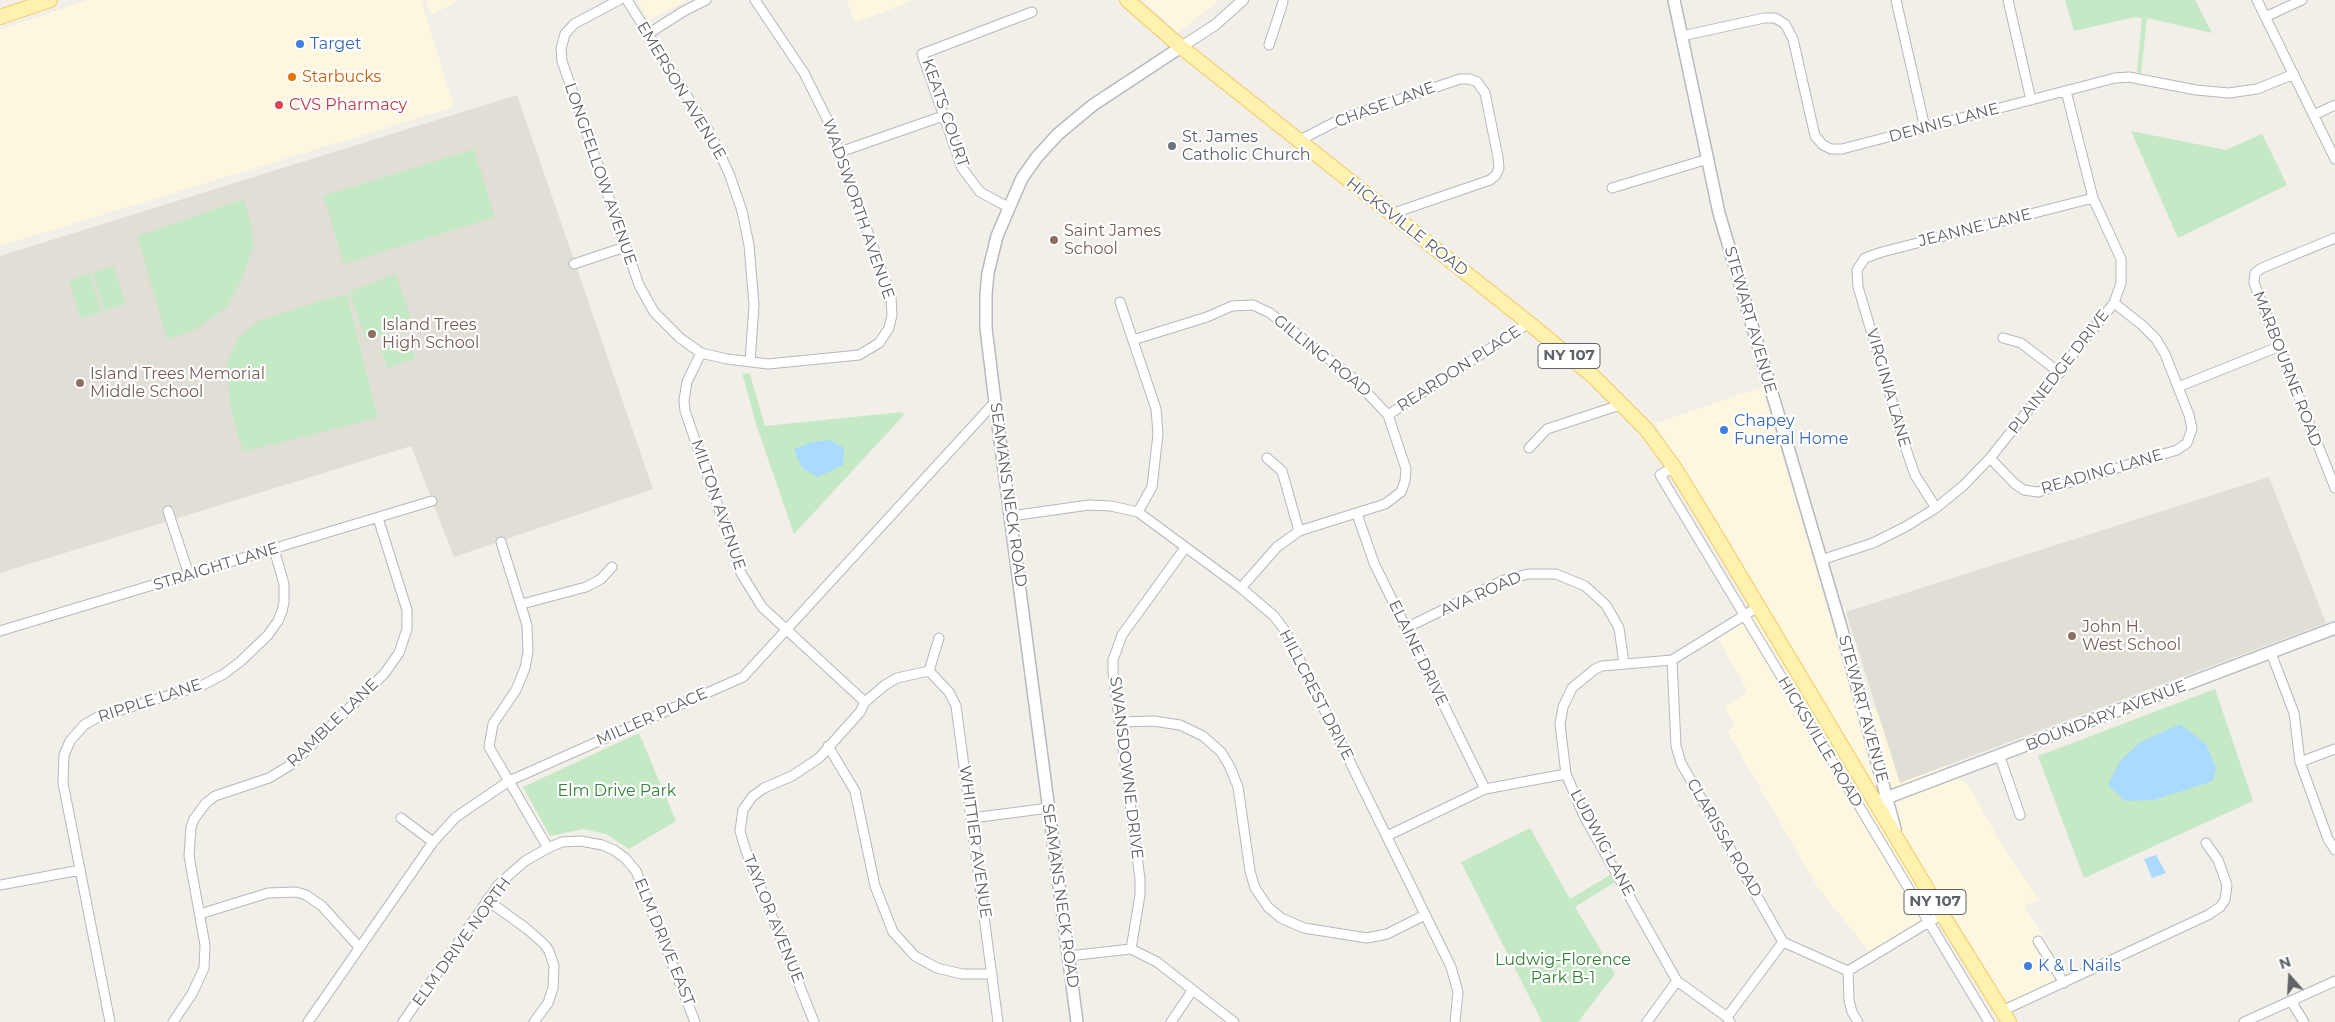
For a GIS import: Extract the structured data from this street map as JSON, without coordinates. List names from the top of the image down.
{
  "streets": {
    "main road": [
      "HICKSVILLE ROAD",
      "STEWART AVENUE",
      "NY 107",
      "SEAMANS NECK ROAD",
      "BOUNDARY AVENUE"
    ],
    "street": [
      "EMERSON AVENUE",
      "CHASE LANE",
      "KEATS COURT",
      "DENNIS LANE",
      "LONGFELLOW AVENUE",
      "WADSWORTH AVENUE",
      "JEANNE LANE",
      "GILLING ROAD",
      "REARDON PLACE",
      "MARBOURNE ROAD",
      "PLAINEDGE DRIVE",
      "VIRGINIA LANE",
      "READING LANE",
      "MILTON AVENUE",
      "STRAIGHT LANE",
      "AVA ROAD",
      "ELAINE DRIVE",
      "HILLCREST DRIVE",
      "RIPPLE LANE",
      "MILLER PLACE",
      "RAMBLE LANE",
      "SWANSDOWNE DRIVE",
      "CLARISSA ROAD",
      "WHITTIER AVENUE",
      "LUDWIG LANE",
      "TAYLOR AVENUE",
      "ELM DRIVE NORTH",
      "ELM DRIVE EAST"
    ]
  },
  "crossings": [
    ["EMERSON AVENUE", "WADSWORTH AVENUE"],
    ["CHASE LANE", "HICKSVILLE ROAD"],
    ["KEATS COURT", "SEAMANS NECK ROAD"],
    ["DENNIS LANE", "STEWART AVENUE"],
    ["DENNIS LANE", "PLAINEDGE DRIVE"],
    ["LONGFELLOW AVENUE", "WADSWORTH AVENUE"],
    ["LONGFELLOW AVENUE", "MILTON AVENUE"],
    ["WADSWORTH AVENUE", "MILTON AVENUE"],
    ["HICKSVILLE ROAD", "STEWART AVENUE"],
    ["HICKSVILLE ROAD", "REARDON PLACE"],
    ["HICKSVILLE ROAD", "SEAMANS NECK ROAD"],
    ["HICKSVILLE ROAD", "BOUNDARY AVENUE"],
    ["HICKSVILLE ROAD", "LUDWIG LANE"],
    ["JEANNE LANE", "PLAINEDGE DRIVE"],
    ["JEANNE LANE", "VIRGINIA LANE"],
    ["STEWART AVENUE", "PLAINEDGE DRIVE"],
    ["STEWART AVENUE", "BOUNDARY AVENUE"],
    ["GILLING ROAD", "REARDON PLACE"],
    ["GILLING ROAD", "ELAINE DRIVE"],
    ["GILLING ROAD", "HILLCREST DRIVE"],
    ["PLAINEDGE DRIVE", "VIRGINIA LANE"],
    ["PLAINEDGE DRIVE", "READING LANE"],
    ["SEAMANS NECK ROAD", "HILLCREST DRIVE"],
    ["SEAMANS NECK ROAD", "MILLER PLACE"],
    ["MILTON AVENUE", "MILLER PLACE"],
    ["STRAIGHT LANE", "RIPPLE LANE"],
    ["STRAIGHT LANE", "RAMBLE LANE"],
    ["AVA ROAD", "ELAINE DRIVE"],
    ["AVA ROAD", "LUDWIG LANE"],
    ["HILLCREST DRIVE", "SWANSDOWNE DRIVE"],
    ["CLARISSA ROAD", "LUDWIG LANE"],
    ["ELM DRIVE NORTH", "ELM DRIVE EAST"]
  ],
  "parks": ["Elm Drive Park", "Ludwig-Florence Park B-1"],
  "places": [
    "Target",
    "Starbucks",
    "CVS Pharmacy",
    "St. James Catholic Church",
    "Saint James School",
    "Island Trees High School",
    "Island Trees Memorial Middle School",
    "Chapey Funeral Home",
    "John H. West School",
    "K & L Nails"
  ],
  "north": "top"
}
